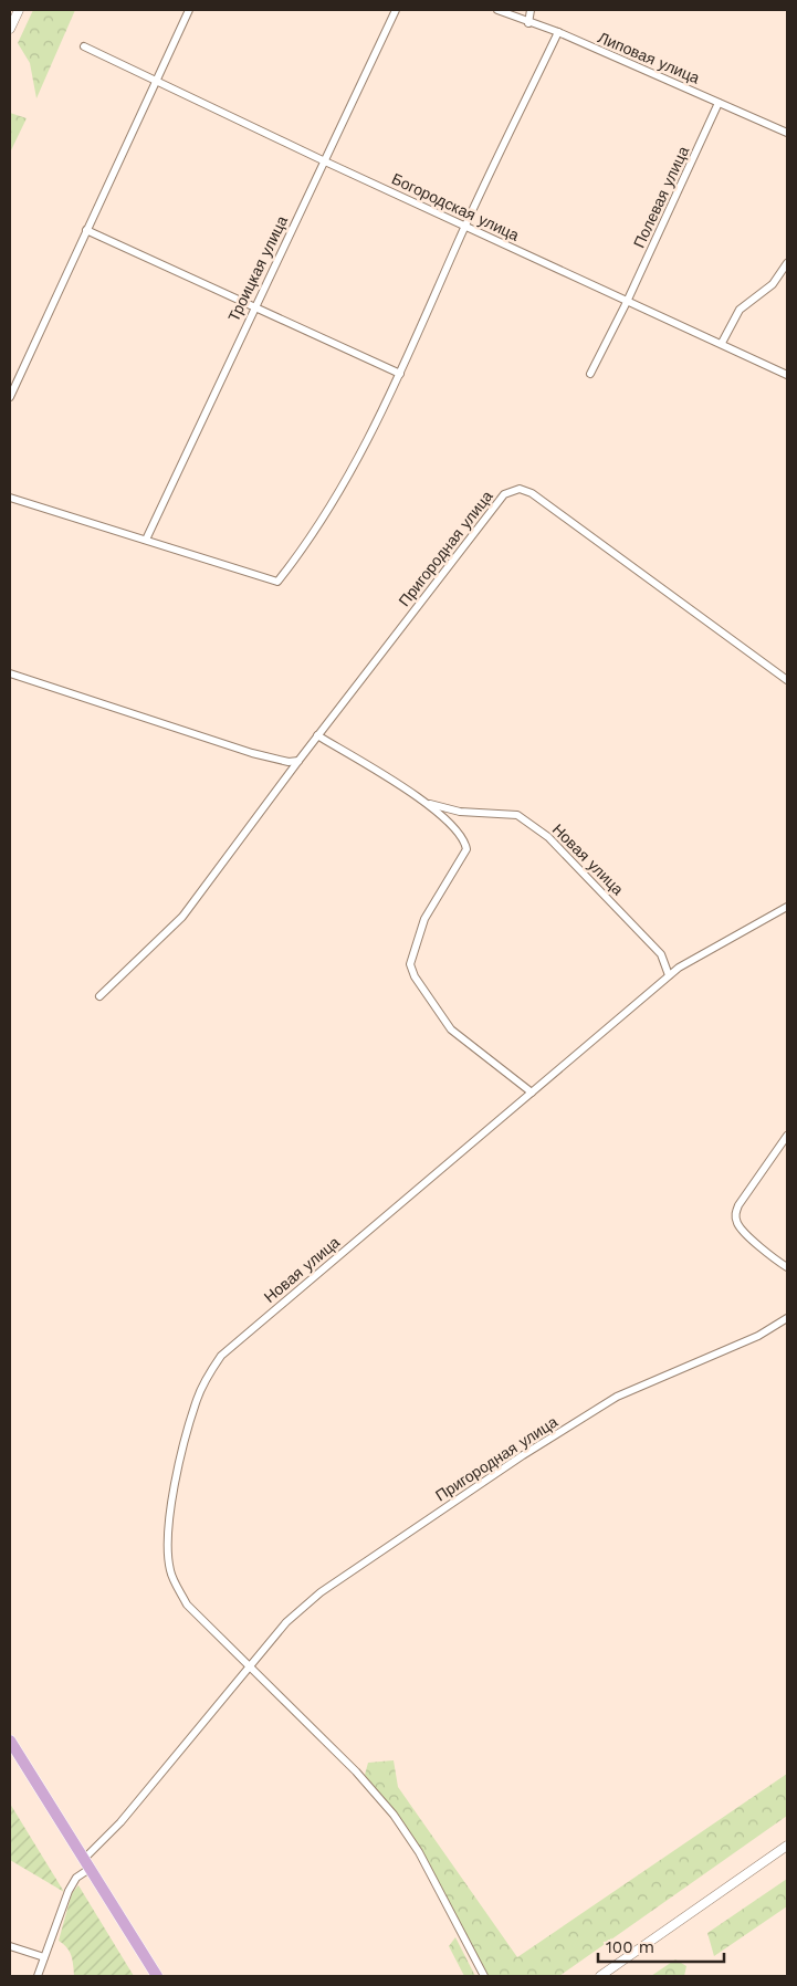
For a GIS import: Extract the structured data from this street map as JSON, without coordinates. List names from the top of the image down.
{
  "streets": {
    "street": [
      "Липовая улица",
      "Полевая улица",
      "Богородская улица",
      "Троицкая улица",
      "Пригородная улица",
      "Новая улица"
    ]
  },
  "crossings": [
    ["Липовая улица", "Полевая улица"],
    ["Полевая улица", "Богородская улица"],
    ["Богородская улица", "Троицкая улица"],
    ["Пригородная улица", "Новая улица"]
  ],
  "scale_bar": "100 m"
}
